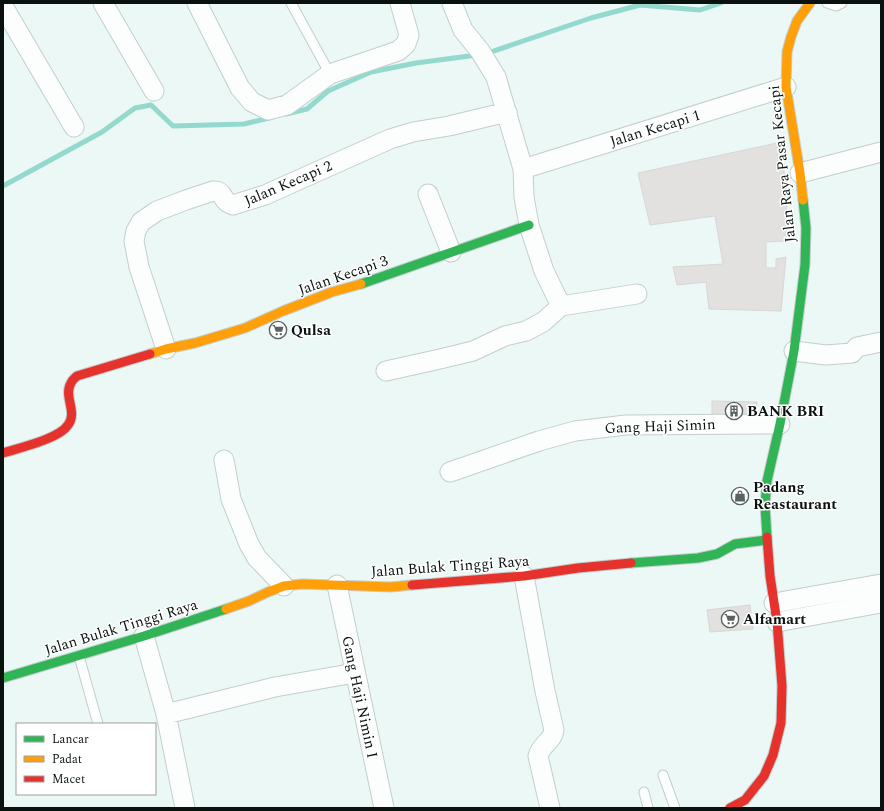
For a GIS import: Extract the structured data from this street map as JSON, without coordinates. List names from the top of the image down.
{
  "streets": {
    "street": [
      "Jalan Kecapi 1",
      "Jalan Raya Pasar Kecapi",
      "Jalan Kecapi 2",
      "Jalan Kecapi 3",
      "Gang Haji Simin",
      "Jalan Bulak Tinggi Raya",
      "Gang Haji Nimin I"
    ]
  },
  "crossings": [
    ["Jalan Kecapi 1", "Jalan Raya Pasar Kecapi"],
    ["Jalan Raya Pasar Kecapi", "Gang Haji Simin"],
    ["Jalan Raya Pasar Kecapi", "Jalan Bulak Tinggi Raya"],
    ["Jalan Kecapi 2", "Jalan Kecapi 3"],
    ["Jalan Bulak Tinggi Raya", "Gang Haji Nimin I"]
  ],
  "places": {
    "supermarket": ["Qulsa", "Alfamart"],
    "building": ["BANK BRI"],
    "shop": ["Padang Reastaurant"]
  },
  "legend": ["Lancar", "Padat", "Macet"]
}
